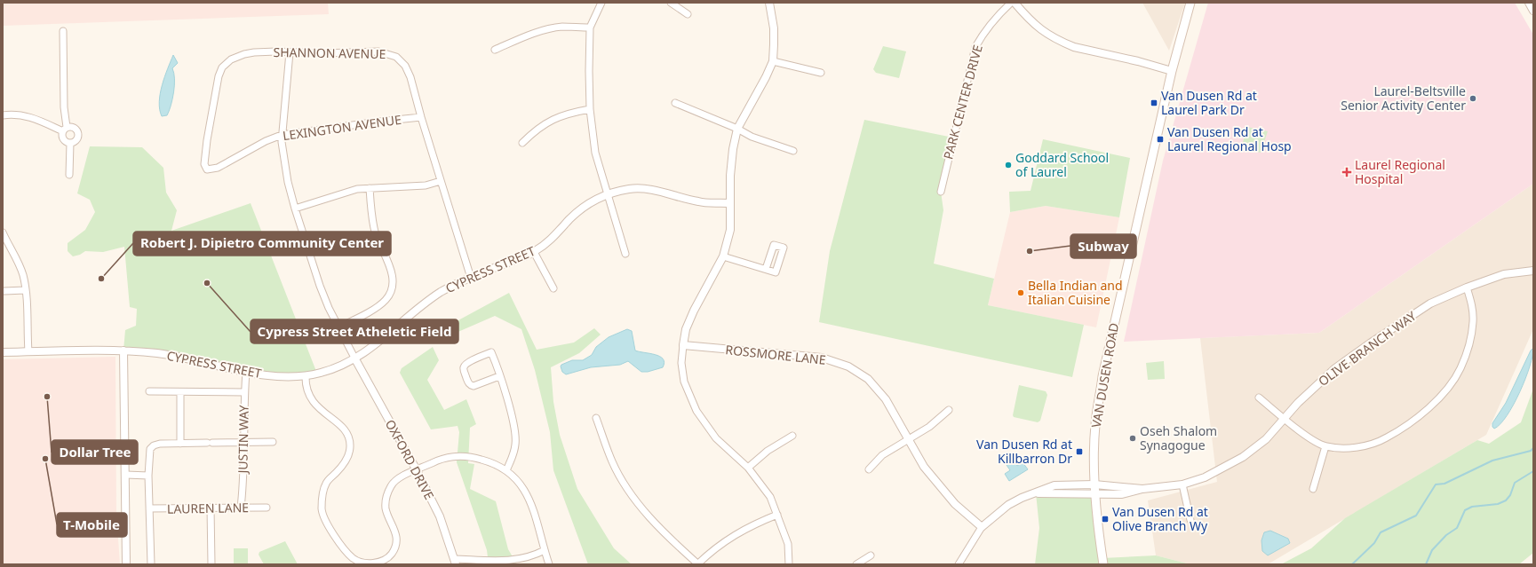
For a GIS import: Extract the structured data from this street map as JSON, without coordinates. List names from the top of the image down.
{
  "streets": {
    "main road": ["VAN DUSEN ROAD"],
    "street": [
      "SHANNON AVENUE",
      "PARK CENTER DRIVE",
      "LEXINGTON AVENUE",
      "CYPRESS STREET",
      "OLIVE BRANCH WAY",
      "ROSSMORE LANE",
      "JUSTIN WAY",
      "OXFORD DRIVE",
      "LAUREN LANE"
    ]
  },
  "crossings": [
    ["SHANNON AVENUE", "LEXINGTON AVENUE"],
    ["SHANNON AVENUE", "CYPRESS STREET"],
    ["CYPRESS STREET", "JUSTIN WAY"],
    ["CYPRESS STREET", "OXFORD DRIVE"],
    ["OLIVE BRANCH WAY", "ROSSMORE LANE"],
    ["OLIVE BRANCH WAY", "VAN DUSEN ROAD"],
    ["JUSTIN WAY", "LAUREN LANE"]
  ],
  "places": {
    "other": [
      "Laurel-Beltsville Senior Activity Center",
      "Goddard School of Laurel",
      "Subway",
      "Robert J. Dipietro Community Center",
      "Cypress Street Atheletic Field",
      "Bella Indian and Italian Cuisine",
      "Dollar Tree",
      "Oseh Shalom Synagogue",
      "T-Mobile"
    ],
    "transit": [
      "Van Dusen Rd at Laurel Park Dr",
      "Van Dusen Rd at Laurel Regional Hosp",
      "Van Dusen Rd at Killbarron Dr",
      "Van Dusen Rd at Olive Branch Wy"
    ],
    "health": ["Laurel Regional Hospital"]
  }
}
